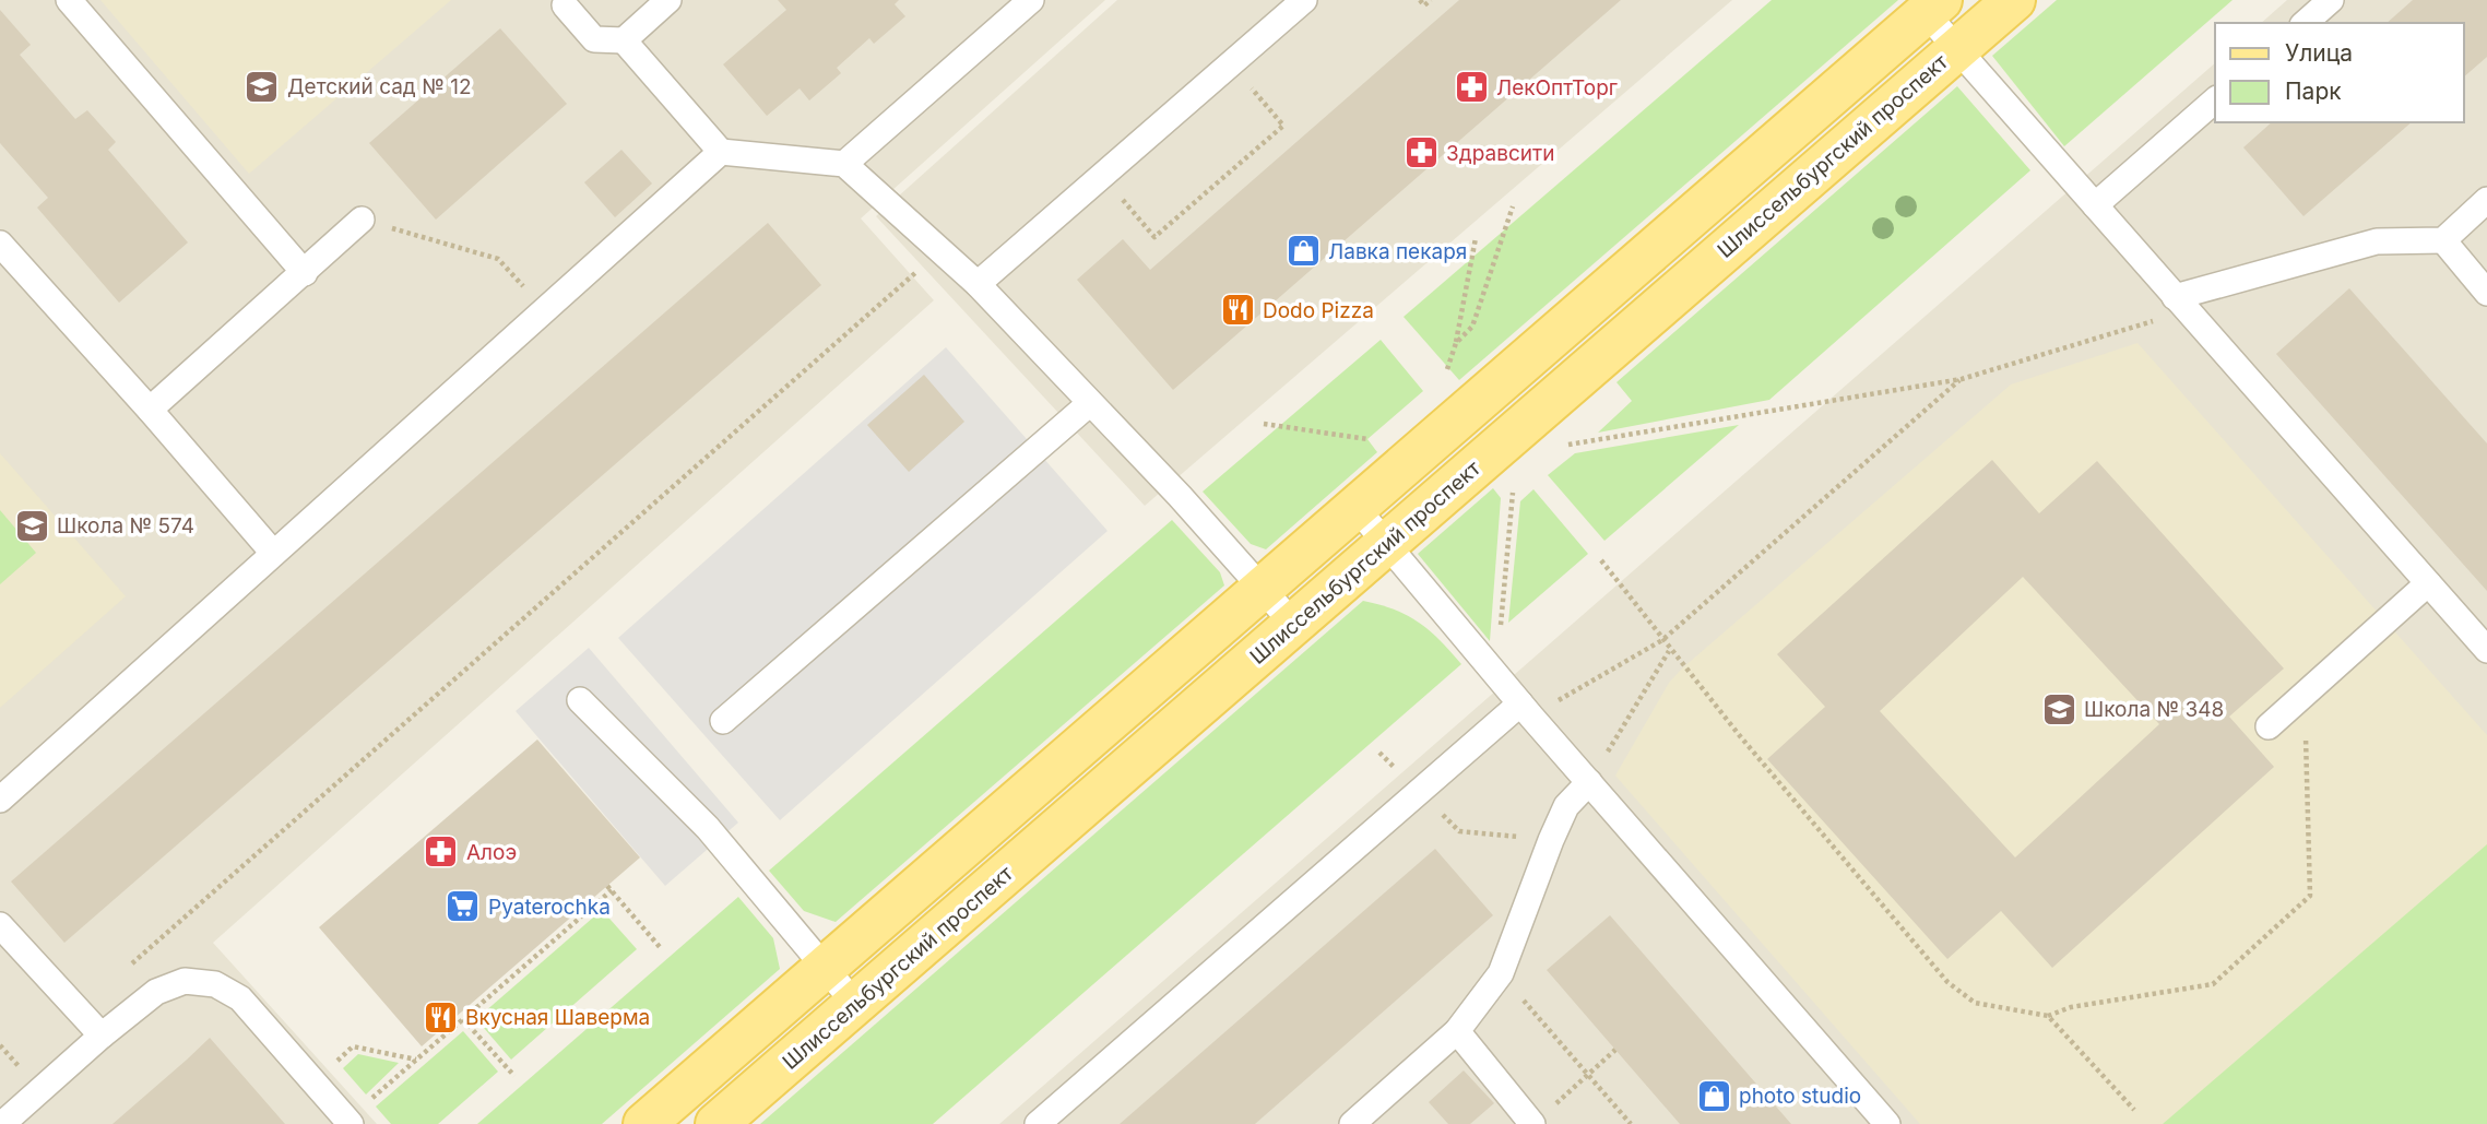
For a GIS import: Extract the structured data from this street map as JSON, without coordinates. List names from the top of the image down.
{
  "streets": {
    "main road": ["Шлиссельбургский проспект"]
  },
  "places": {
    "school or university": ["Детский сад № 12", "Школа № 574", "Школа № 348"],
    "pharmacy": ["ЛекОптТорг", "Здравсити", "Алоэ"],
    "shop": ["Лавка пекаря", "photo studio"],
    "restaurant": ["Dodo Pizza", "Вкусная Шаверма"],
    "supermarket": ["Pyaterochka"]
  },
  "legend": ["Улица", "Парк"]
}
